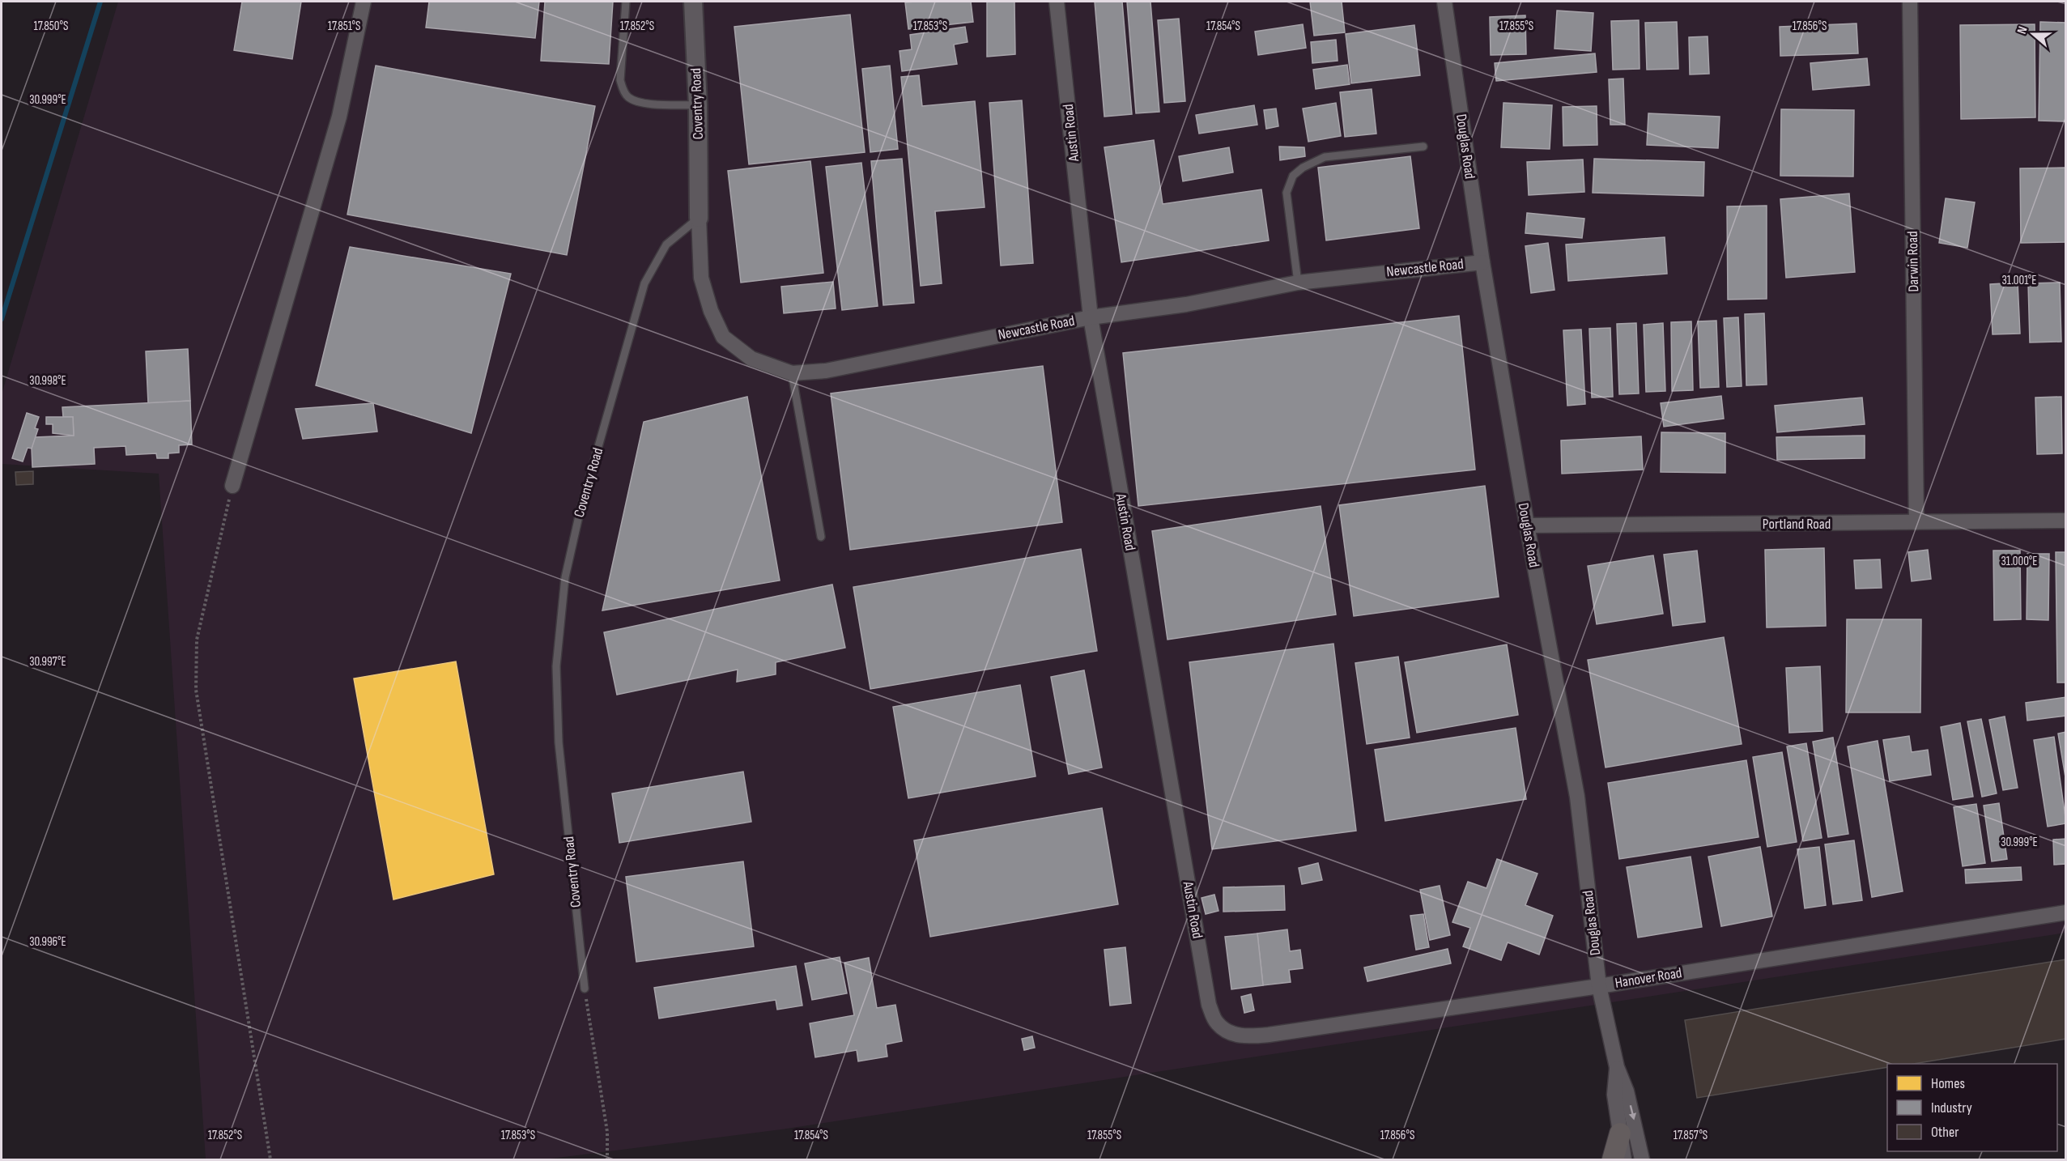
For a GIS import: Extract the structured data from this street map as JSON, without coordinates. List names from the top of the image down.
{
  "streets": {
    "street": [
      "Coventry Road",
      "Austin Road",
      "Douglas Road",
      "Darwin Road",
      "Newcastle Road",
      "Portland Road",
      "Hanover Road"
    ]
  },
  "crossings": [
    ["Coventry Road", "Newcastle Road"],
    ["Austin Road", "Newcastle Road"],
    ["Austin Road", "Hanover Road"],
    ["Douglas Road", "Newcastle Road"],
    ["Douglas Road", "Portland Road"],
    ["Douglas Road", "Hanover Road"],
    ["Darwin Road", "Portland Road"]
  ],
  "legend": ["Homes", "Industry", "Other"],
  "north": "left",
  "coordinates": [
    "17.850°S",
    "17.851°S",
    "17.852°S",
    "17.853°S",
    "17.854°S",
    "17.855°S",
    "17.856°S",
    "30.999°E",
    "31.001°E",
    "30.998°E",
    "31.000°E",
    "30.997°E",
    "30.996°E",
    "17.857°S"
  ]
}
